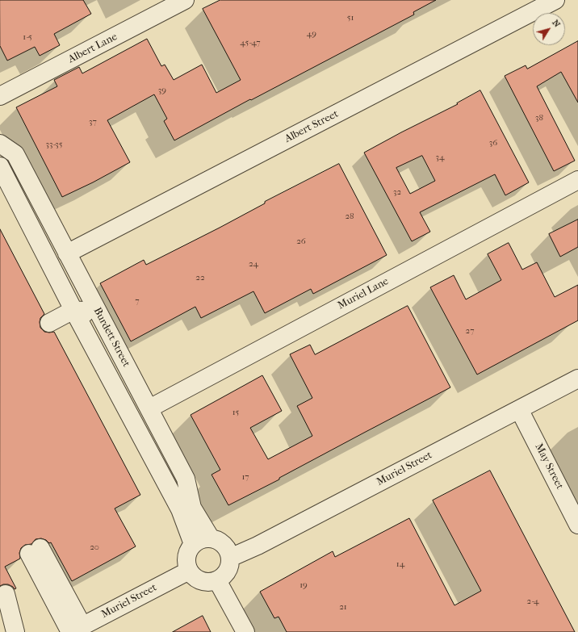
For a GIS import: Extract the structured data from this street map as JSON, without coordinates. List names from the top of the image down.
{
  "streets": {
    "street": [
      "Albert Lane",
      "Albert Street",
      "Muriel Lane",
      "Burdett Street",
      "May Street",
      "Muriel Street"
    ]
  },
  "crossings": [
    ["Albert Street", "Burdett Street"],
    ["Muriel Lane", "Burdett Street"],
    ["Burdett Street", "Muriel Street"],
    ["May Street", "Muriel Street"]
  ],
  "house_numbers": [
    "51",
    "49",
    "1-5",
    "45-47",
    "39",
    "38",
    "37",
    "36",
    "33-35",
    "34",
    "32",
    "28",
    "26",
    "24",
    "22",
    "7",
    "27",
    "15",
    "17",
    "20",
    "14",
    "19",
    "2-4",
    "21"
  ],
  "north": "top right"
}
